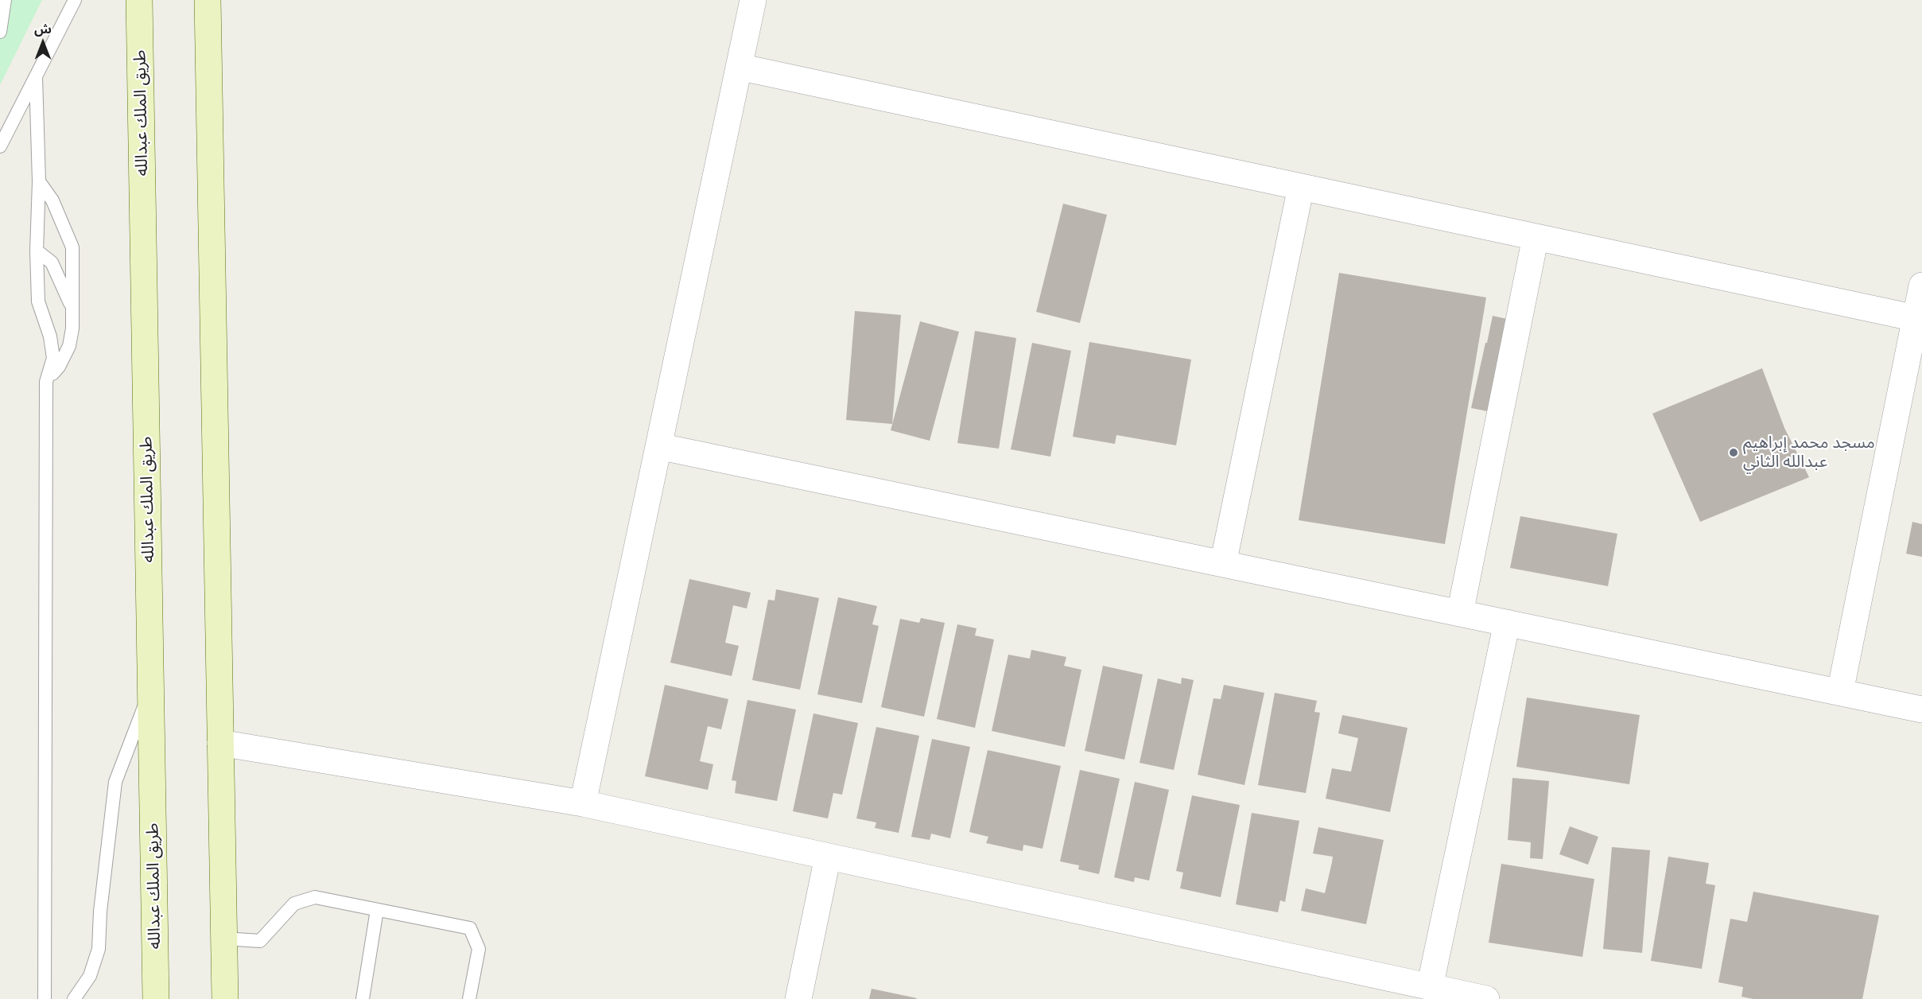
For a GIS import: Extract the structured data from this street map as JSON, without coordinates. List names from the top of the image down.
{
  "streets": {
    "street": ["طريق الملك عبدالله"]
  },
  "places": ["مسجد محمد إبراهيم عبدالله الثاني"],
  "north": "top"
}
